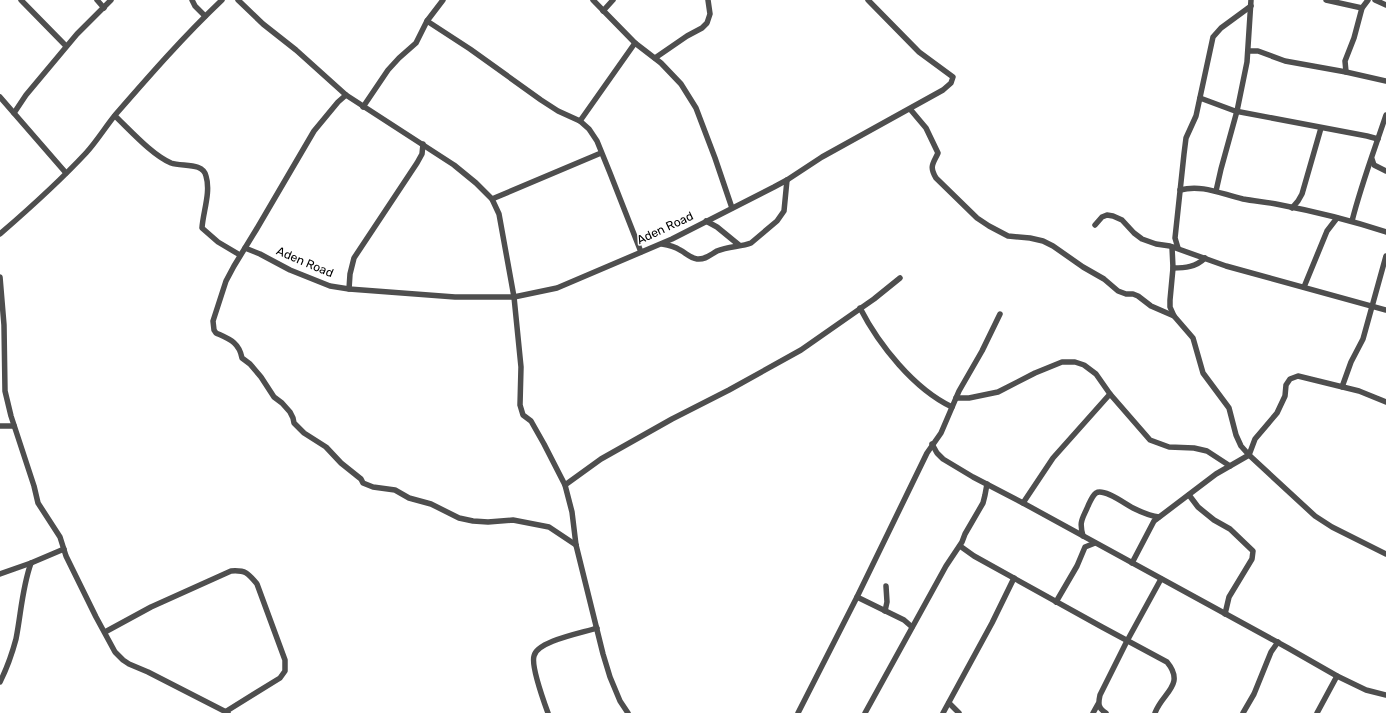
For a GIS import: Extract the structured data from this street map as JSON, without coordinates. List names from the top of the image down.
{
  "streets": {
    "street": ["Aden Road"]
  }
}
